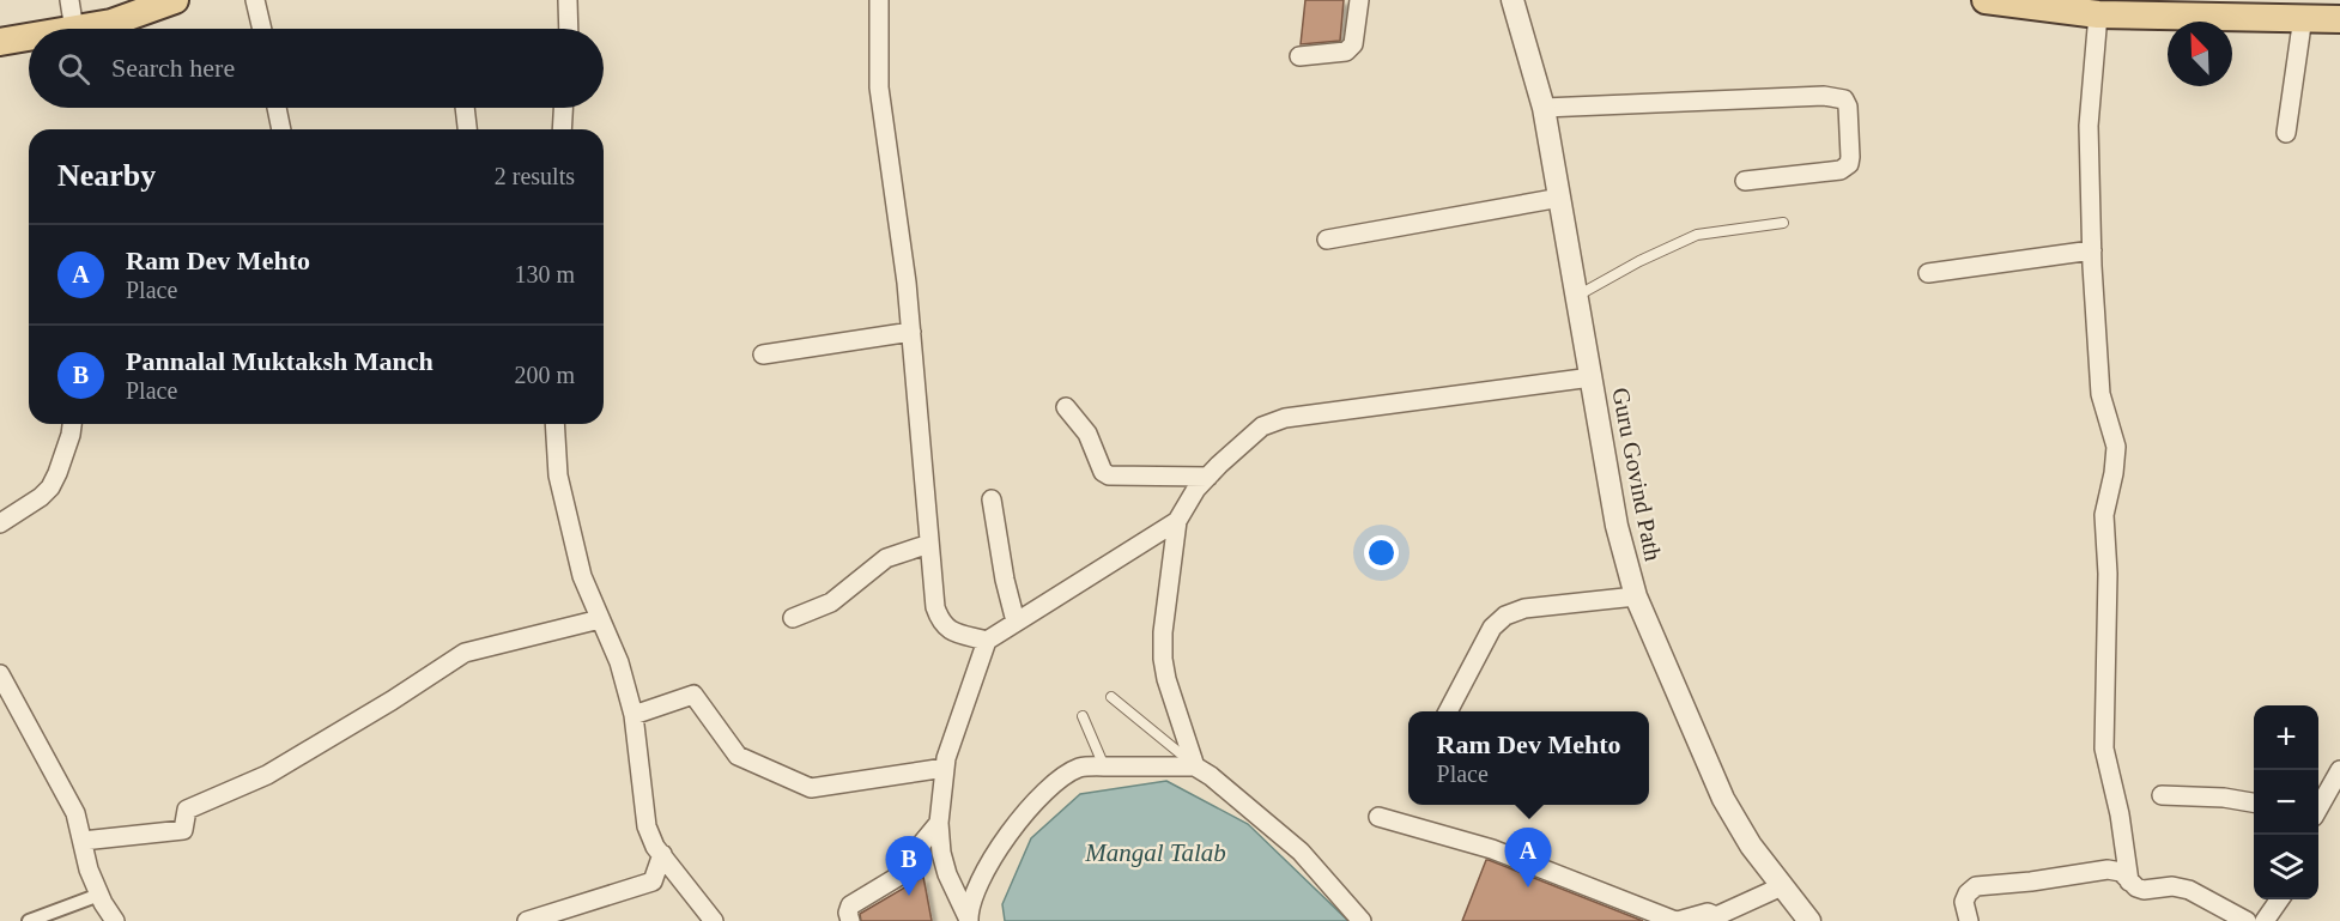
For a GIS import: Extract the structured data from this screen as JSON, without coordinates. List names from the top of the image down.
{
  "streets": {
    "street": ["Guru Govind Path"]
  },
  "water": ["Mangal Talab"],
  "north": "top left",
  "page": {
    "search": "Search here",
    "heading": ["Nearby", "2 results"],
    "list": [
      {
        "mark": "A",
        "name": "Ram Dev Mehto",
        "note": "Place",
        "value": "130 m"
      },
      {
        "mark": "B",
        "name": "Pannalal Muktaksh Manch",
        "note": "Place",
        "value": "200 m"
      }
    ],
    "map_buttons": ["+", "−"],
    "popup": ["Ram Dev Mehto", "Place"],
    "pins": ["A", "B"]
  }
}
